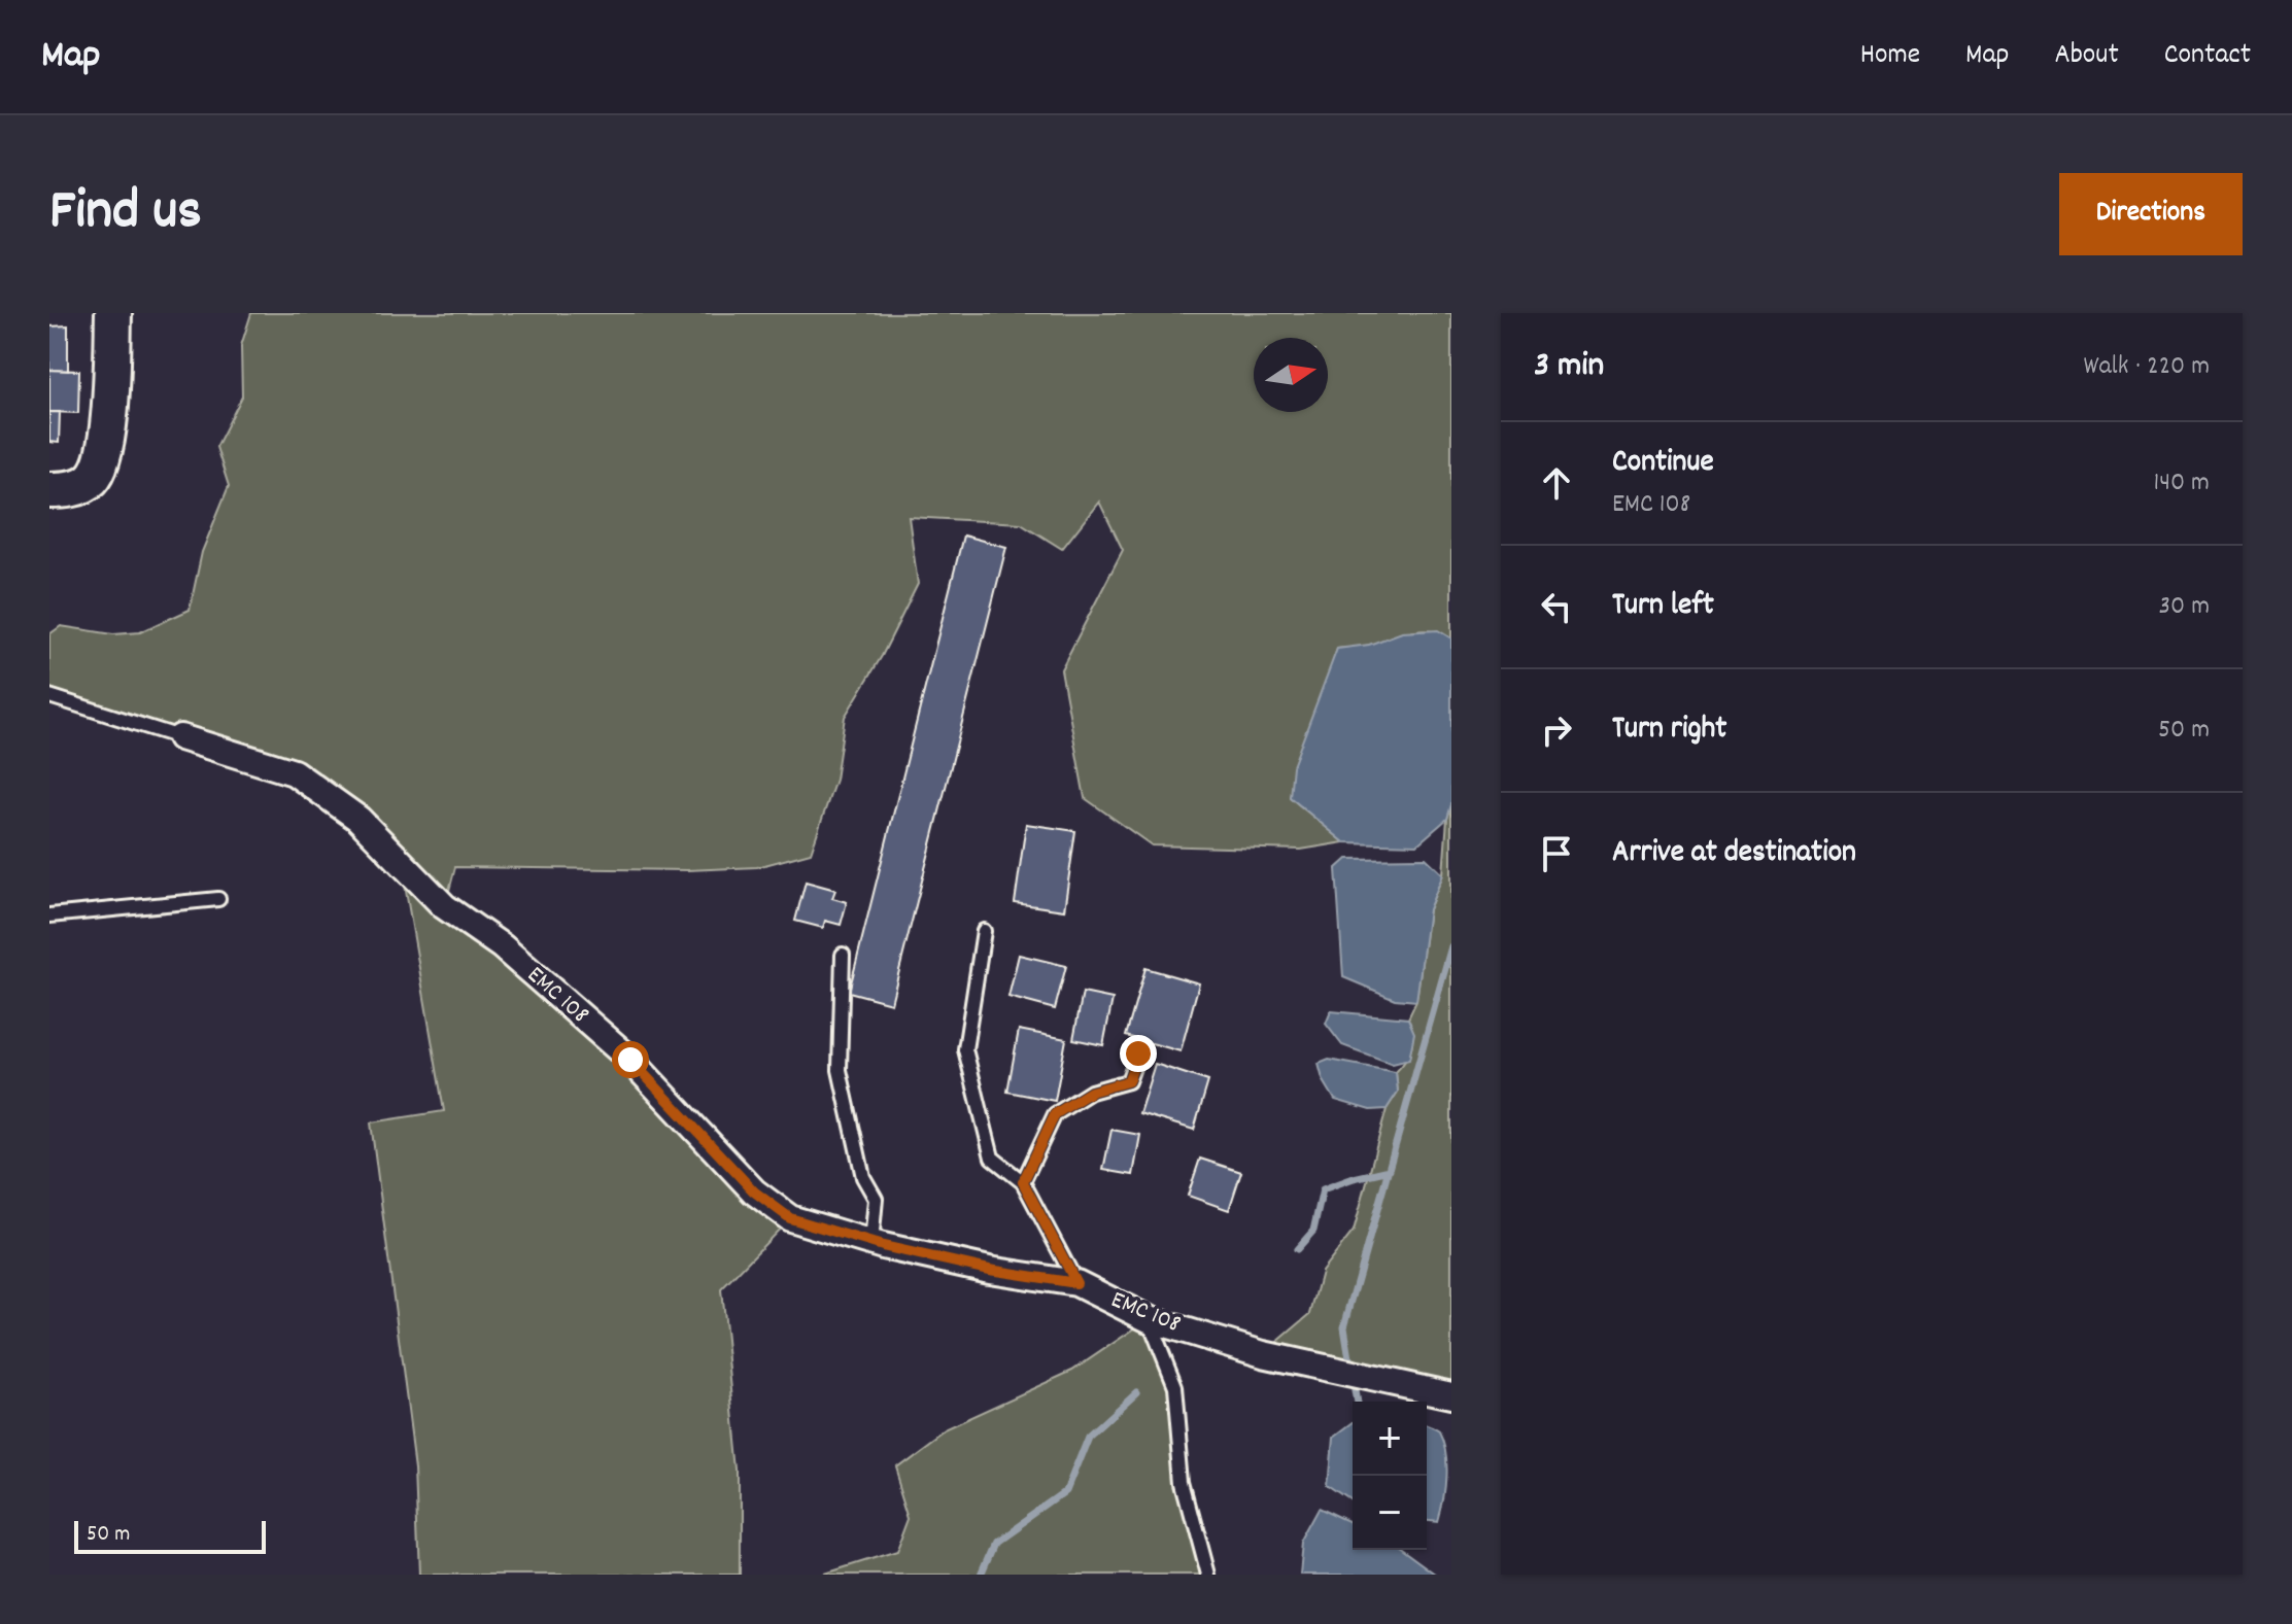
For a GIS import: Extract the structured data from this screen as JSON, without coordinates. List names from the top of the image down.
{
  "streets": {
    "street": ["EMC 108"]
  },
  "scale_bar": "50 m",
  "north": "right",
  "page": {
    "header": "Map",
    "nav": [
      "Home",
      "Map",
      "About",
      "Contact"
    ],
    "title": "Find us",
    "buttons": "Directions",
    "heading": ["3 min", "Walk · 220 m"],
    "list": [
      ["Continue", "EMC 108", "140 m"],
      ["Turn left", "30 m"],
      ["Turn right", "50 m"],
      "Arrive at destination"
    ],
    "map_buttons": ["+", "−"],
    "scale": "50 m"
  }
}
